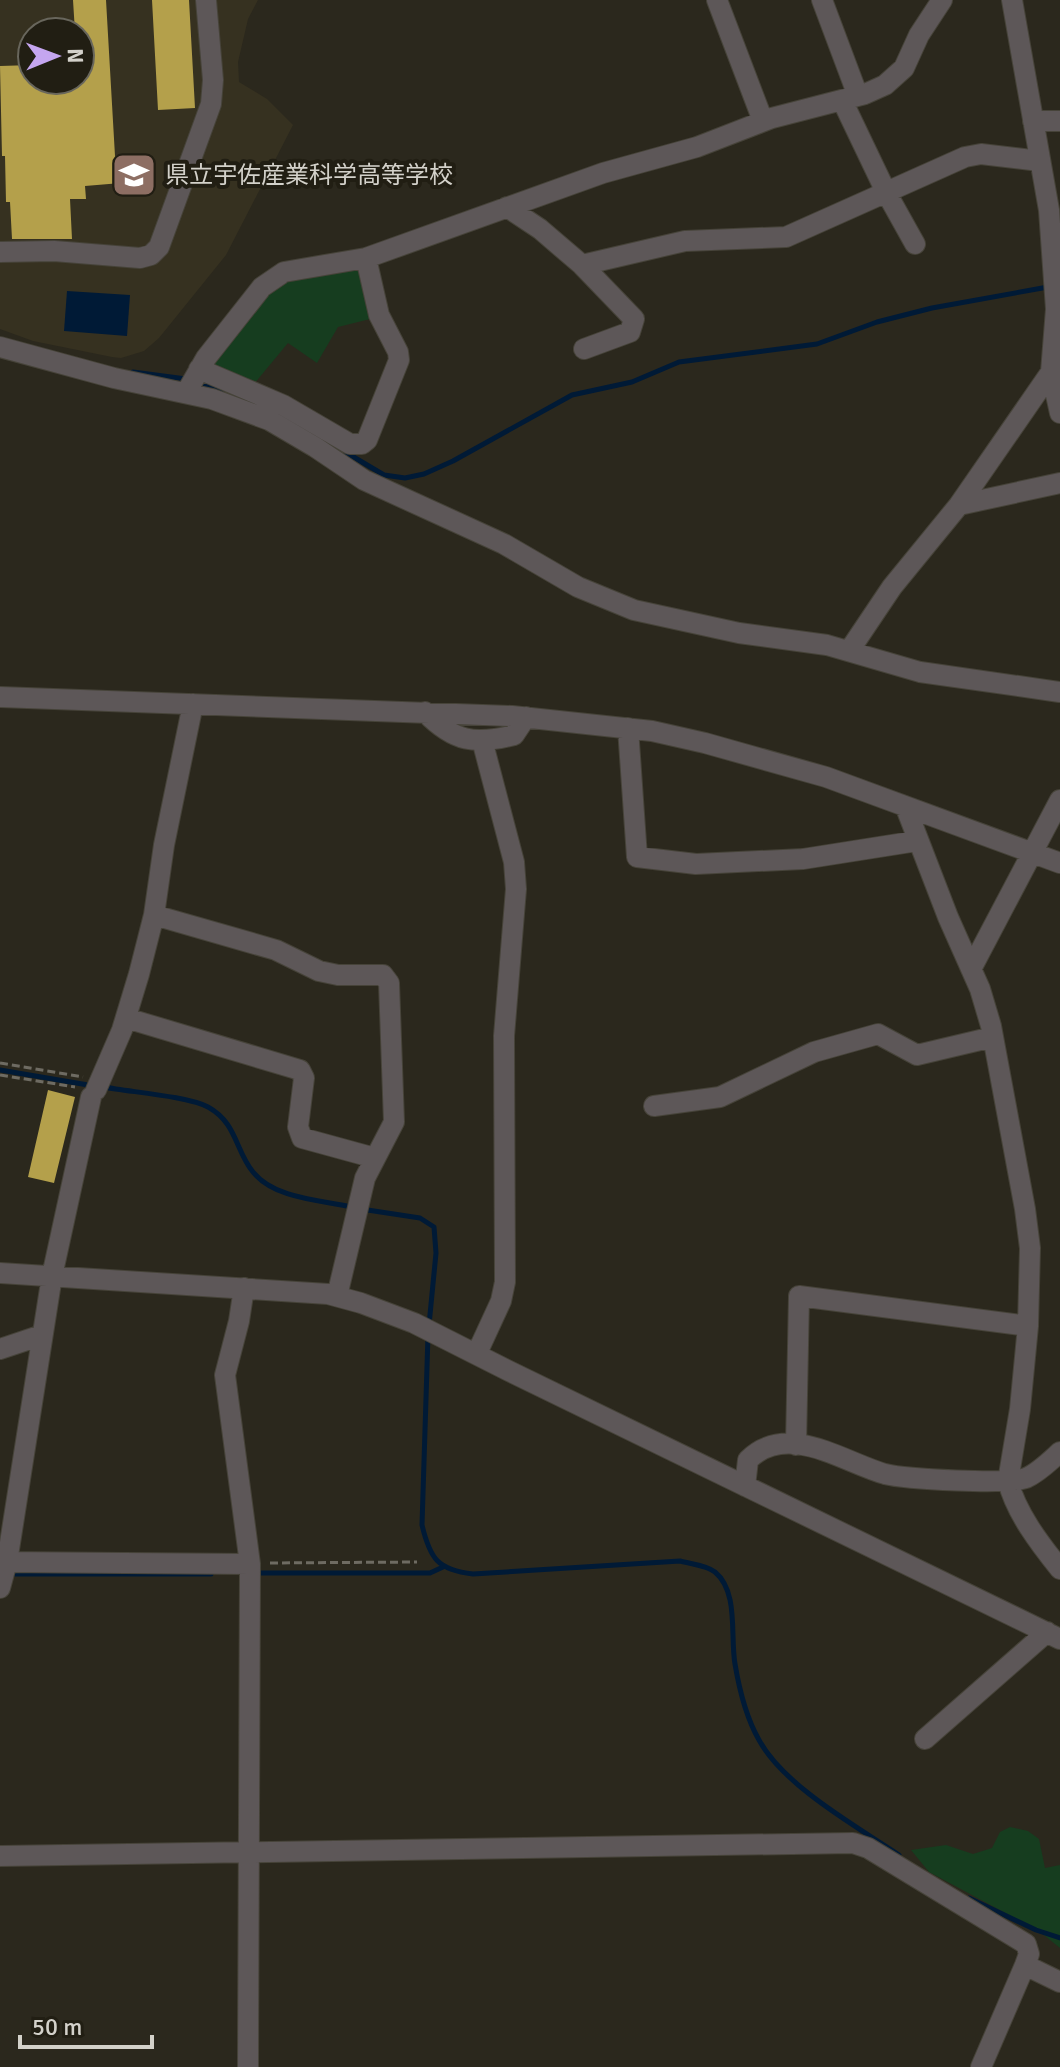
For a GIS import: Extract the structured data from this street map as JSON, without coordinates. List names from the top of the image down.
{
  "places": {
    "school or university": ["県立宇佐産業科学高等学校"]
  },
  "scale_bar": "50 m",
  "north": "right"
}
